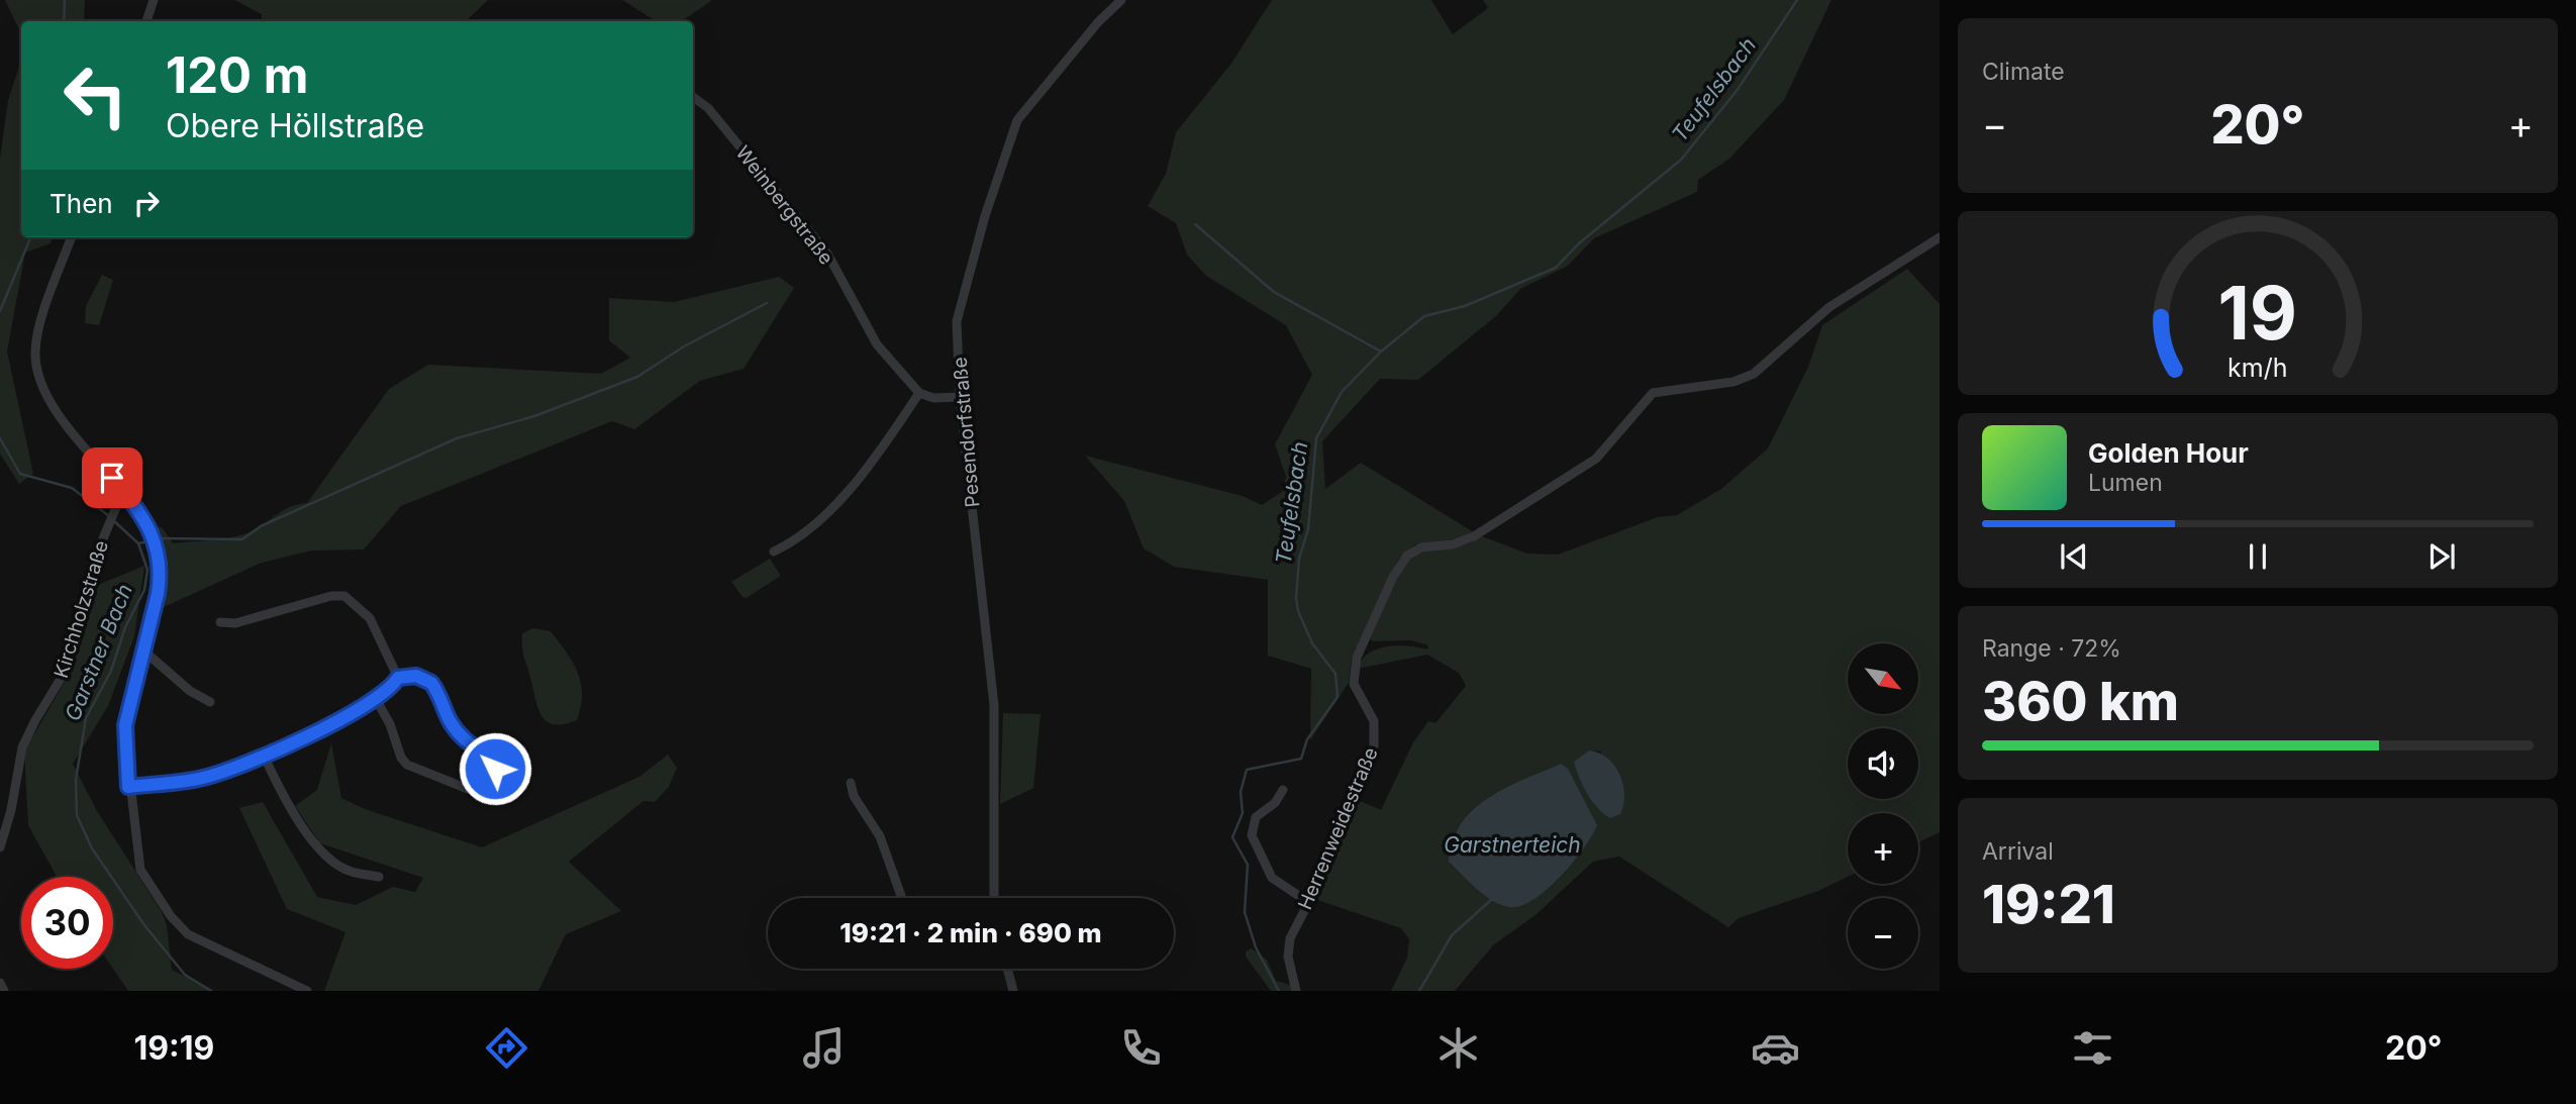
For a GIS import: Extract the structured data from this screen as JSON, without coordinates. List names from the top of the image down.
{
  "streets": {
    "street": [
      "Weinbergstraße",
      "Pesendorfstraße",
      "Kirchholzstraße",
      "Herrenweidestraße"
    ]
  },
  "water": ["Teufelsbach", "Garstner Bach", "Garstnerteich"],
  "north": "bottom right",
  "page": {
    "tile": [
      "Climate",
      ["Range · 72%", "360 km"],
      ["Arrival", "19:21"]
    ],
    "turn": ["120 m", "Obere Höllstraße"],
    "heat": ["−", "20°", "+"],
    "then": "Then",
    "song": ["Golden Hour", "Lumen"],
    "map_buttons": ["+", "−"],
    "limit": "30",
    "trip": "19:21 · 2 min · 690 m",
    "tabs": ["19:19", "20°"],
    "gauge": ["19", "km/h"]
  }
}
